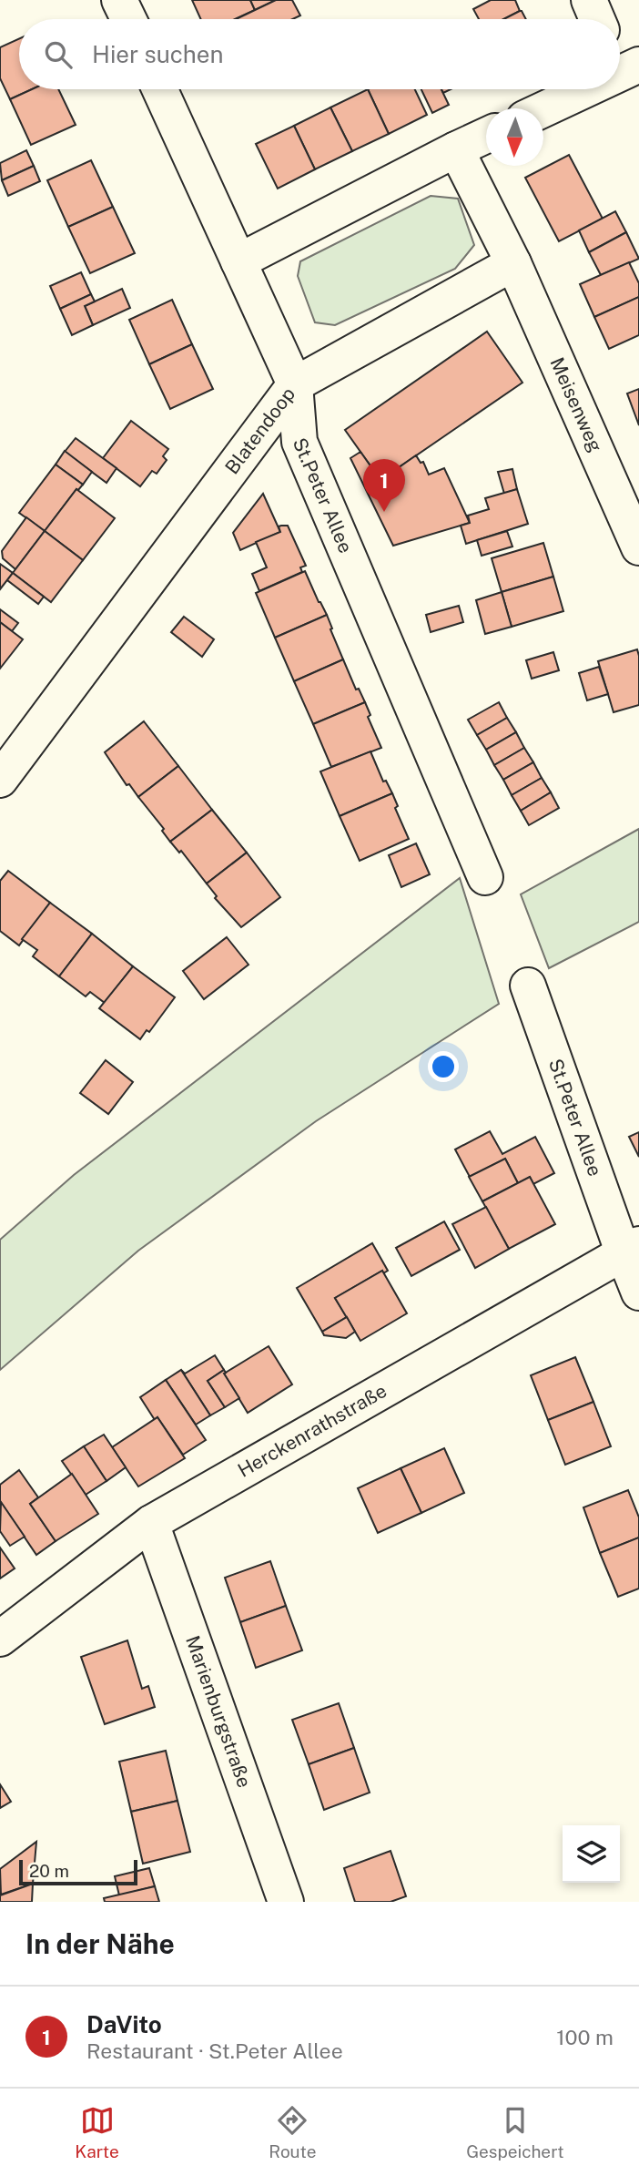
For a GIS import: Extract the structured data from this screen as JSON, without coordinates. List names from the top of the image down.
{
  "streets": {
    "street": [
      "Meisenweg",
      "Blatendoop",
      "St.Peter Allee",
      "Herckenrathstraße",
      "Marienburgstraße"
    ]
  },
  "crossings": [
    ["Meisenweg", "Blatendoop"],
    ["Blatendoop", "St.Peter Allee"],
    ["St.Peter Allee", "Herckenrathstraße"],
    ["Herckenrathstraße", "Marienburgstraße"]
  ],
  "scale_bar": "20 m",
  "north": "bottom",
  "page": {
    "search": "Hier suchen",
    "pins": "1",
    "scale": "20 m",
    "heading": "In der Nähe",
    "list": [
      {
        "mark": "1",
        "name": "DaVito",
        "note": "Restaurant · St.Peter Allee",
        "value": "100 m"
      }
    ],
    "nav": ["Karte", "Route", "Gespeichert"]
  }
}
